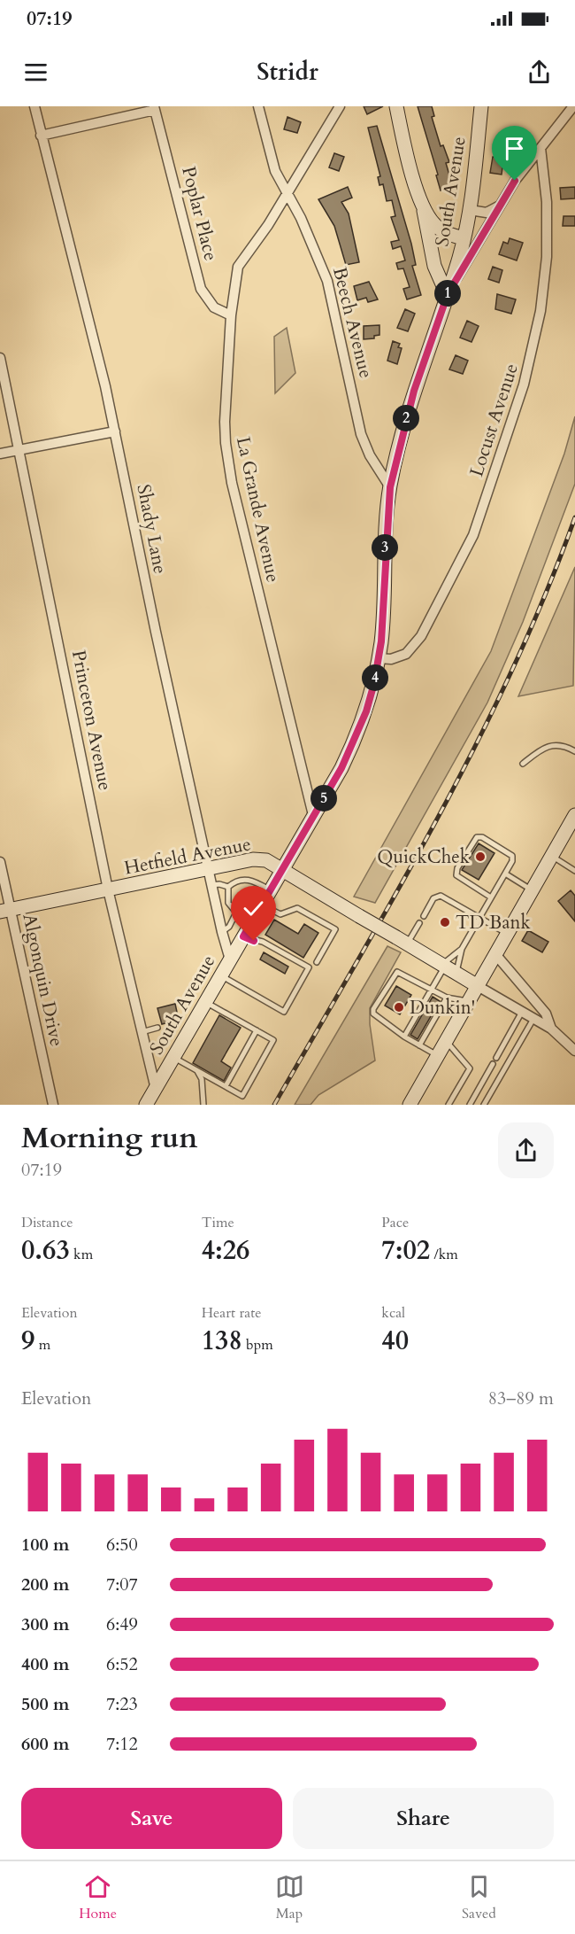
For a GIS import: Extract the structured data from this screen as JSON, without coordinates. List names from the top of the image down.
{
  "streets": {
    "main road": ["South Avenue", "Hetfield Avenue"],
    "street": [
      "Poplar Place",
      "Beech Avenue",
      "Locust Avenue",
      "La Grande Avenue",
      "Shady Lane",
      "Princeton Avenue",
      "Algonquin Drive"
    ]
  },
  "crossings": [
    ["South Avenue", "Beech Avenue"],
    ["South Avenue", "Locust Avenue"],
    ["South Avenue", "La Grande Avenue"],
    ["South Avenue", "Shady Lane"],
    ["South Avenue", "Princeton Avenue"],
    ["South Avenue", "Hetfield Avenue"],
    ["Poplar Place", "La Grande Avenue"],
    ["Beech Avenue", "La Grande Avenue"],
    ["Shady Lane", "Hetfield Avenue"],
    ["Princeton Avenue", "Hetfield Avenue"],
    ["Hetfield Avenue", "Algonquin Drive"]
  ],
  "places": ["QuickChek", "TD Bank", "Dunkin'"],
  "page": {
    "status": "07:19",
    "header": "Stridr",
    "pins": [
      "1",
      "2",
      "3",
      "4",
      "5"
    ],
    "heading": ["Morning run", "07:19"],
    "stats": [
      ["Distance", "0.63 km"],
      ["Time", "4:26"],
      ["Pace", "7:02 /km"],
      ["Elevation", "9 m"],
      ["Heart rate", "138 bpm"],
      ["kcal", "40"]
    ],
    "chart": ["Elevation", "83–89 m"],
    "list": [
      {
        "name": "100 m",
        "note": "6:50"
      },
      {
        "name": "200 m",
        "note": "7:07"
      },
      {
        "name": "300 m",
        "note": "6:49"
      },
      {
        "name": "400 m",
        "note": "6:52"
      },
      {
        "name": "500 m",
        "note": "7:23"
      },
      {
        "name": "600 m",
        "note": "7:12"
      }
    ],
    "buttons": ["Save", "Share"],
    "tabs": ["Home", "Map", "Saved"]
  }
}
